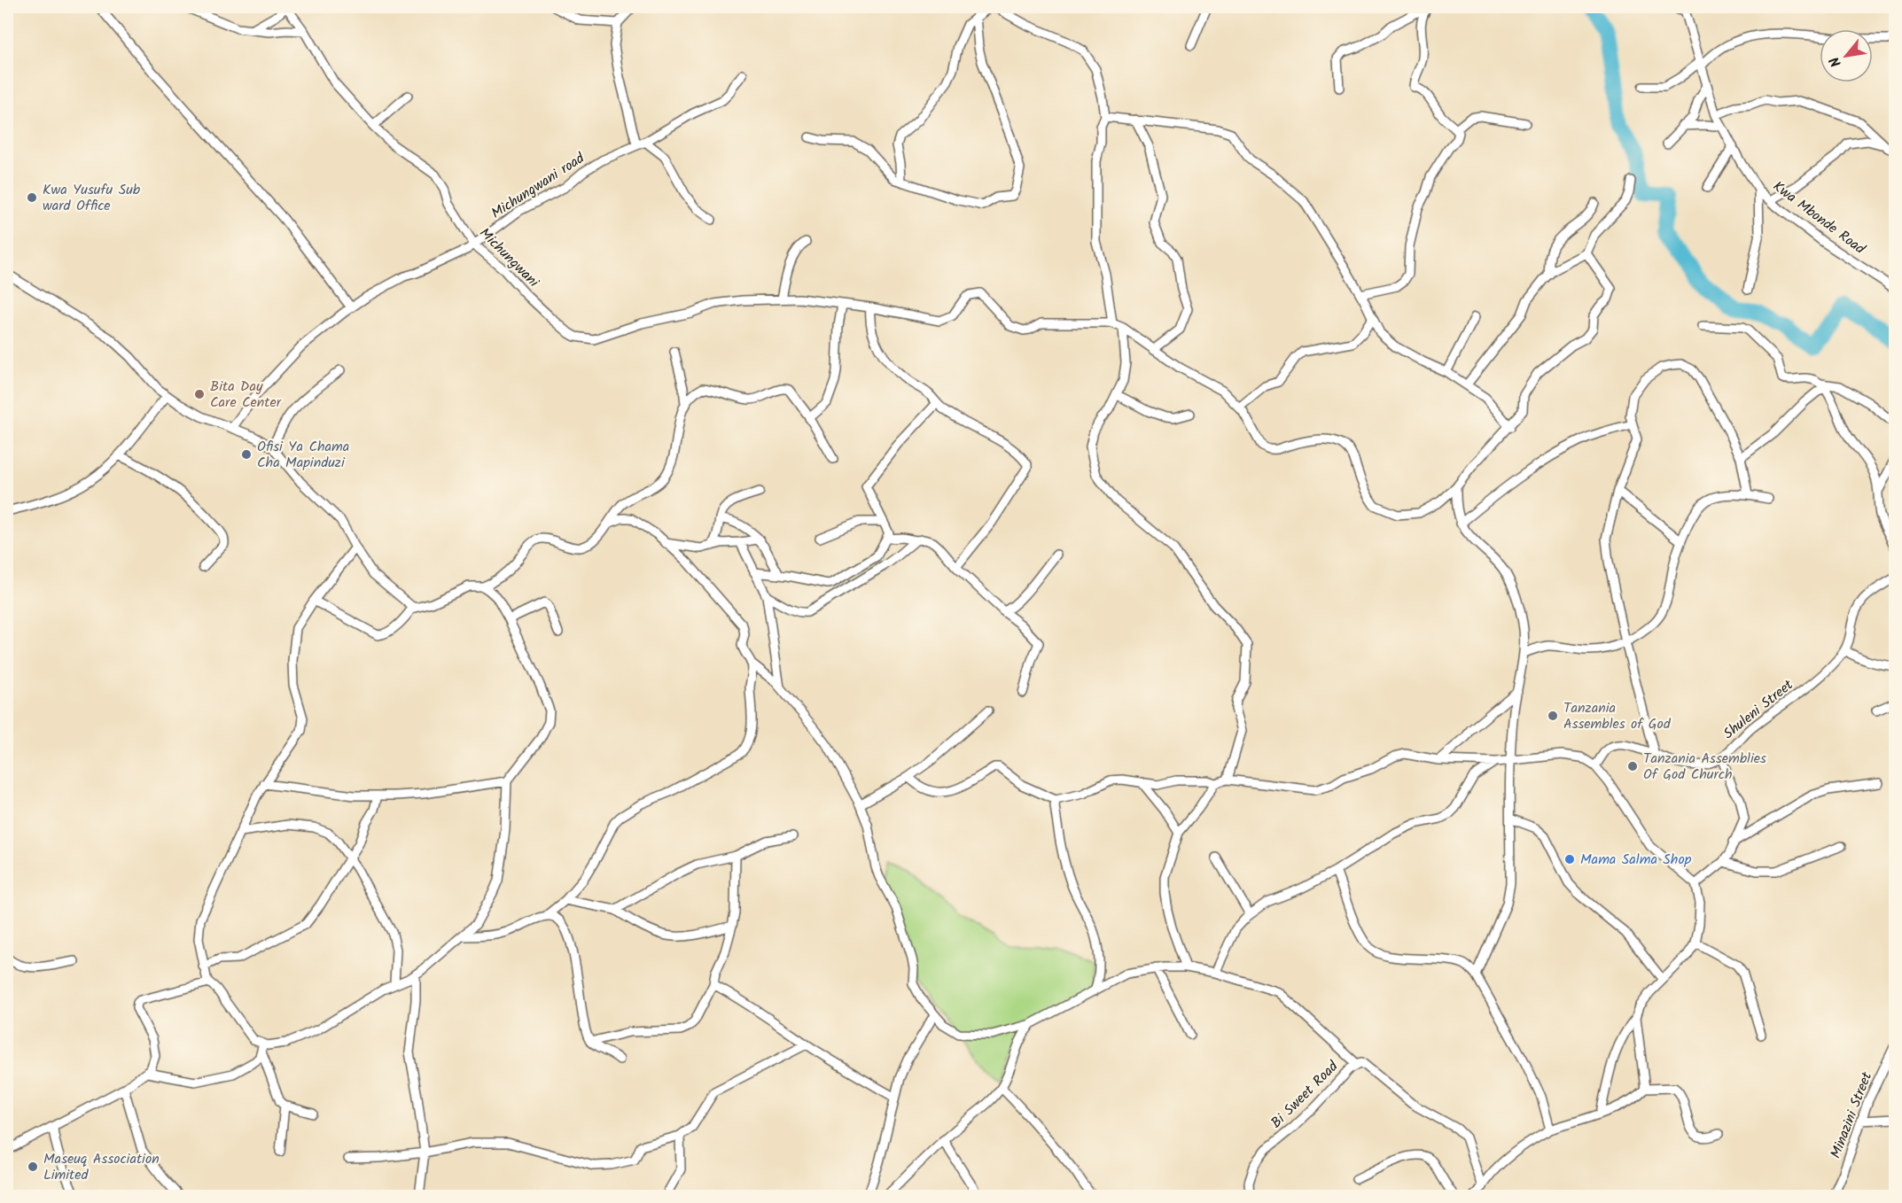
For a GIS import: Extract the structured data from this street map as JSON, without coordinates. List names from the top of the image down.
{
  "streets": {
    "street": [
      "Michungwani road",
      "Kwa Mbonde Road",
      "Michungwani",
      "Shuleni Street",
      "Bi Sweet Road",
      "Minazini Street"
    ]
  },
  "crossings": [
    ["Michungwani road", "Michungwani"]
  ],
  "places": [
    "Kwa Yusufu Sub ward Office",
    "Bita Day Care Center",
    "Ofisi Ya Chama Cha Mapinduzi",
    "Tanzania Assembles of God",
    "Tanzania Assemblies Of God Church",
    "Mama Salma Shop",
    "Maseuq Association Limited"
  ],
  "north": "bottom left"
}
